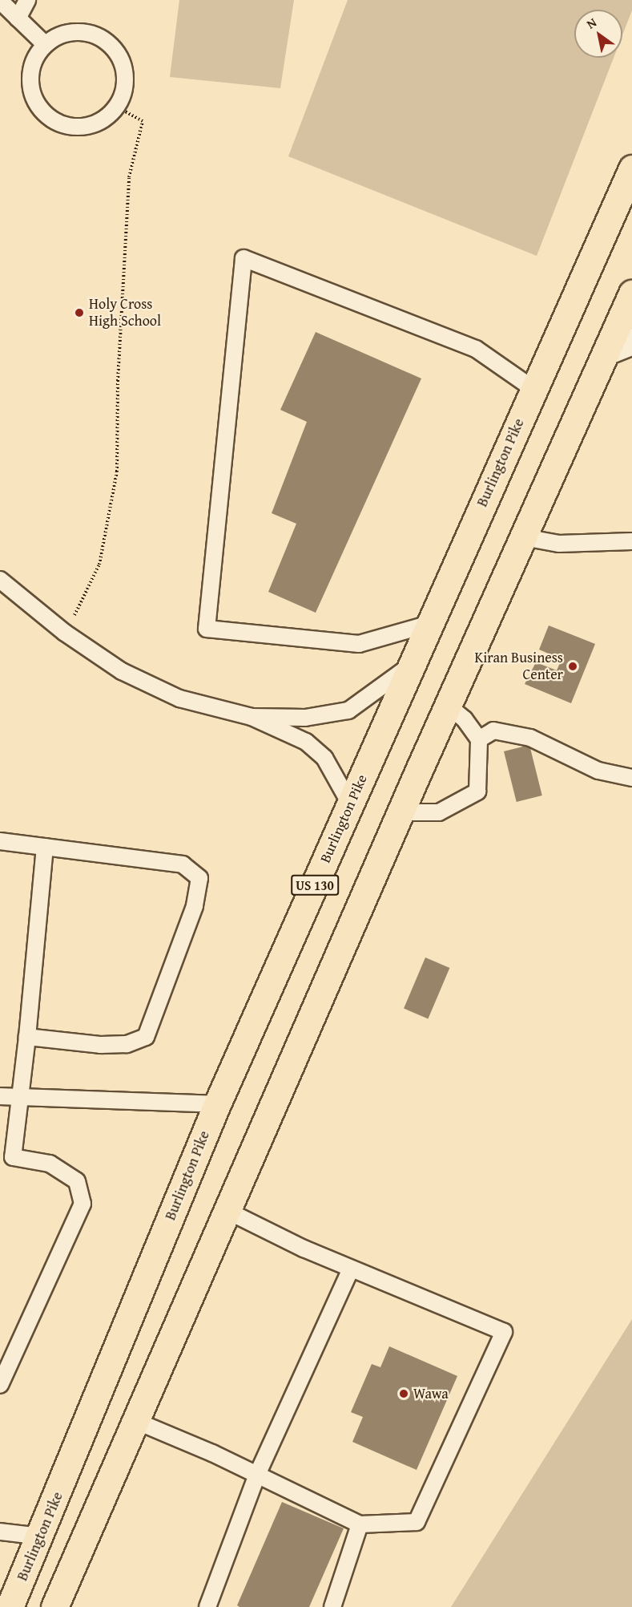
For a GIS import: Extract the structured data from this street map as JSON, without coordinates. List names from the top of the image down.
{
  "streets": {
    "highway": ["Burlington Pike", "US 130"]
  },
  "places": ["Holy Cross High School", "Kiran Business Center", "Wawa"],
  "north": "top left"
}
